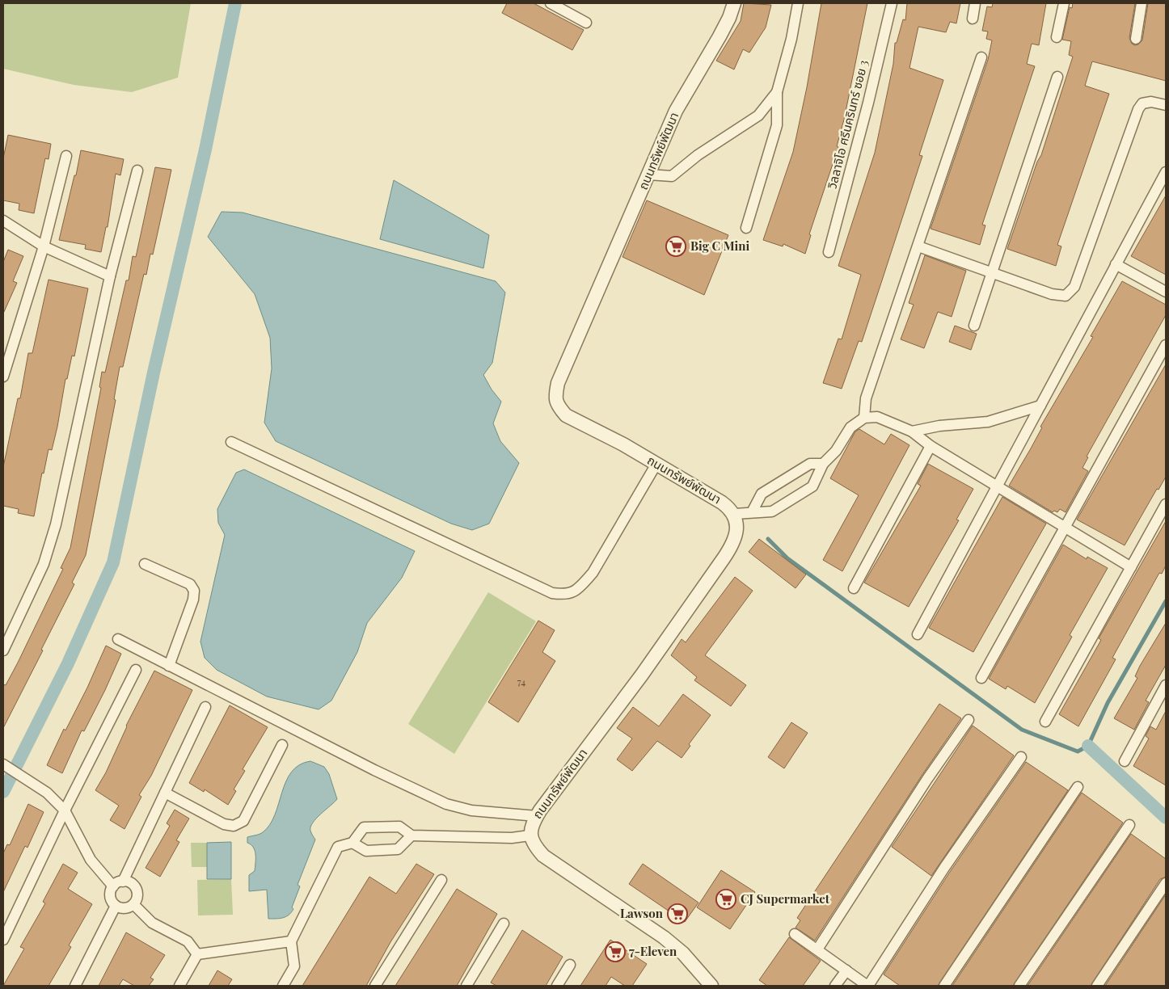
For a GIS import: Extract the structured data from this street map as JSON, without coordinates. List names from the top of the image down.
{
  "streets": {
    "street": ["วิลลาจิโอ ศรีนครินทร์ ซอย 3", "ถนนทรัพย์พัฒนา"]
  },
  "places": {
    "supermarket": [
      "Big C Mini",
      "CJ Supermarket",
      "Lawson",
      "7-Eleven"
    ]
  },
  "house_numbers": ["74"]
}
